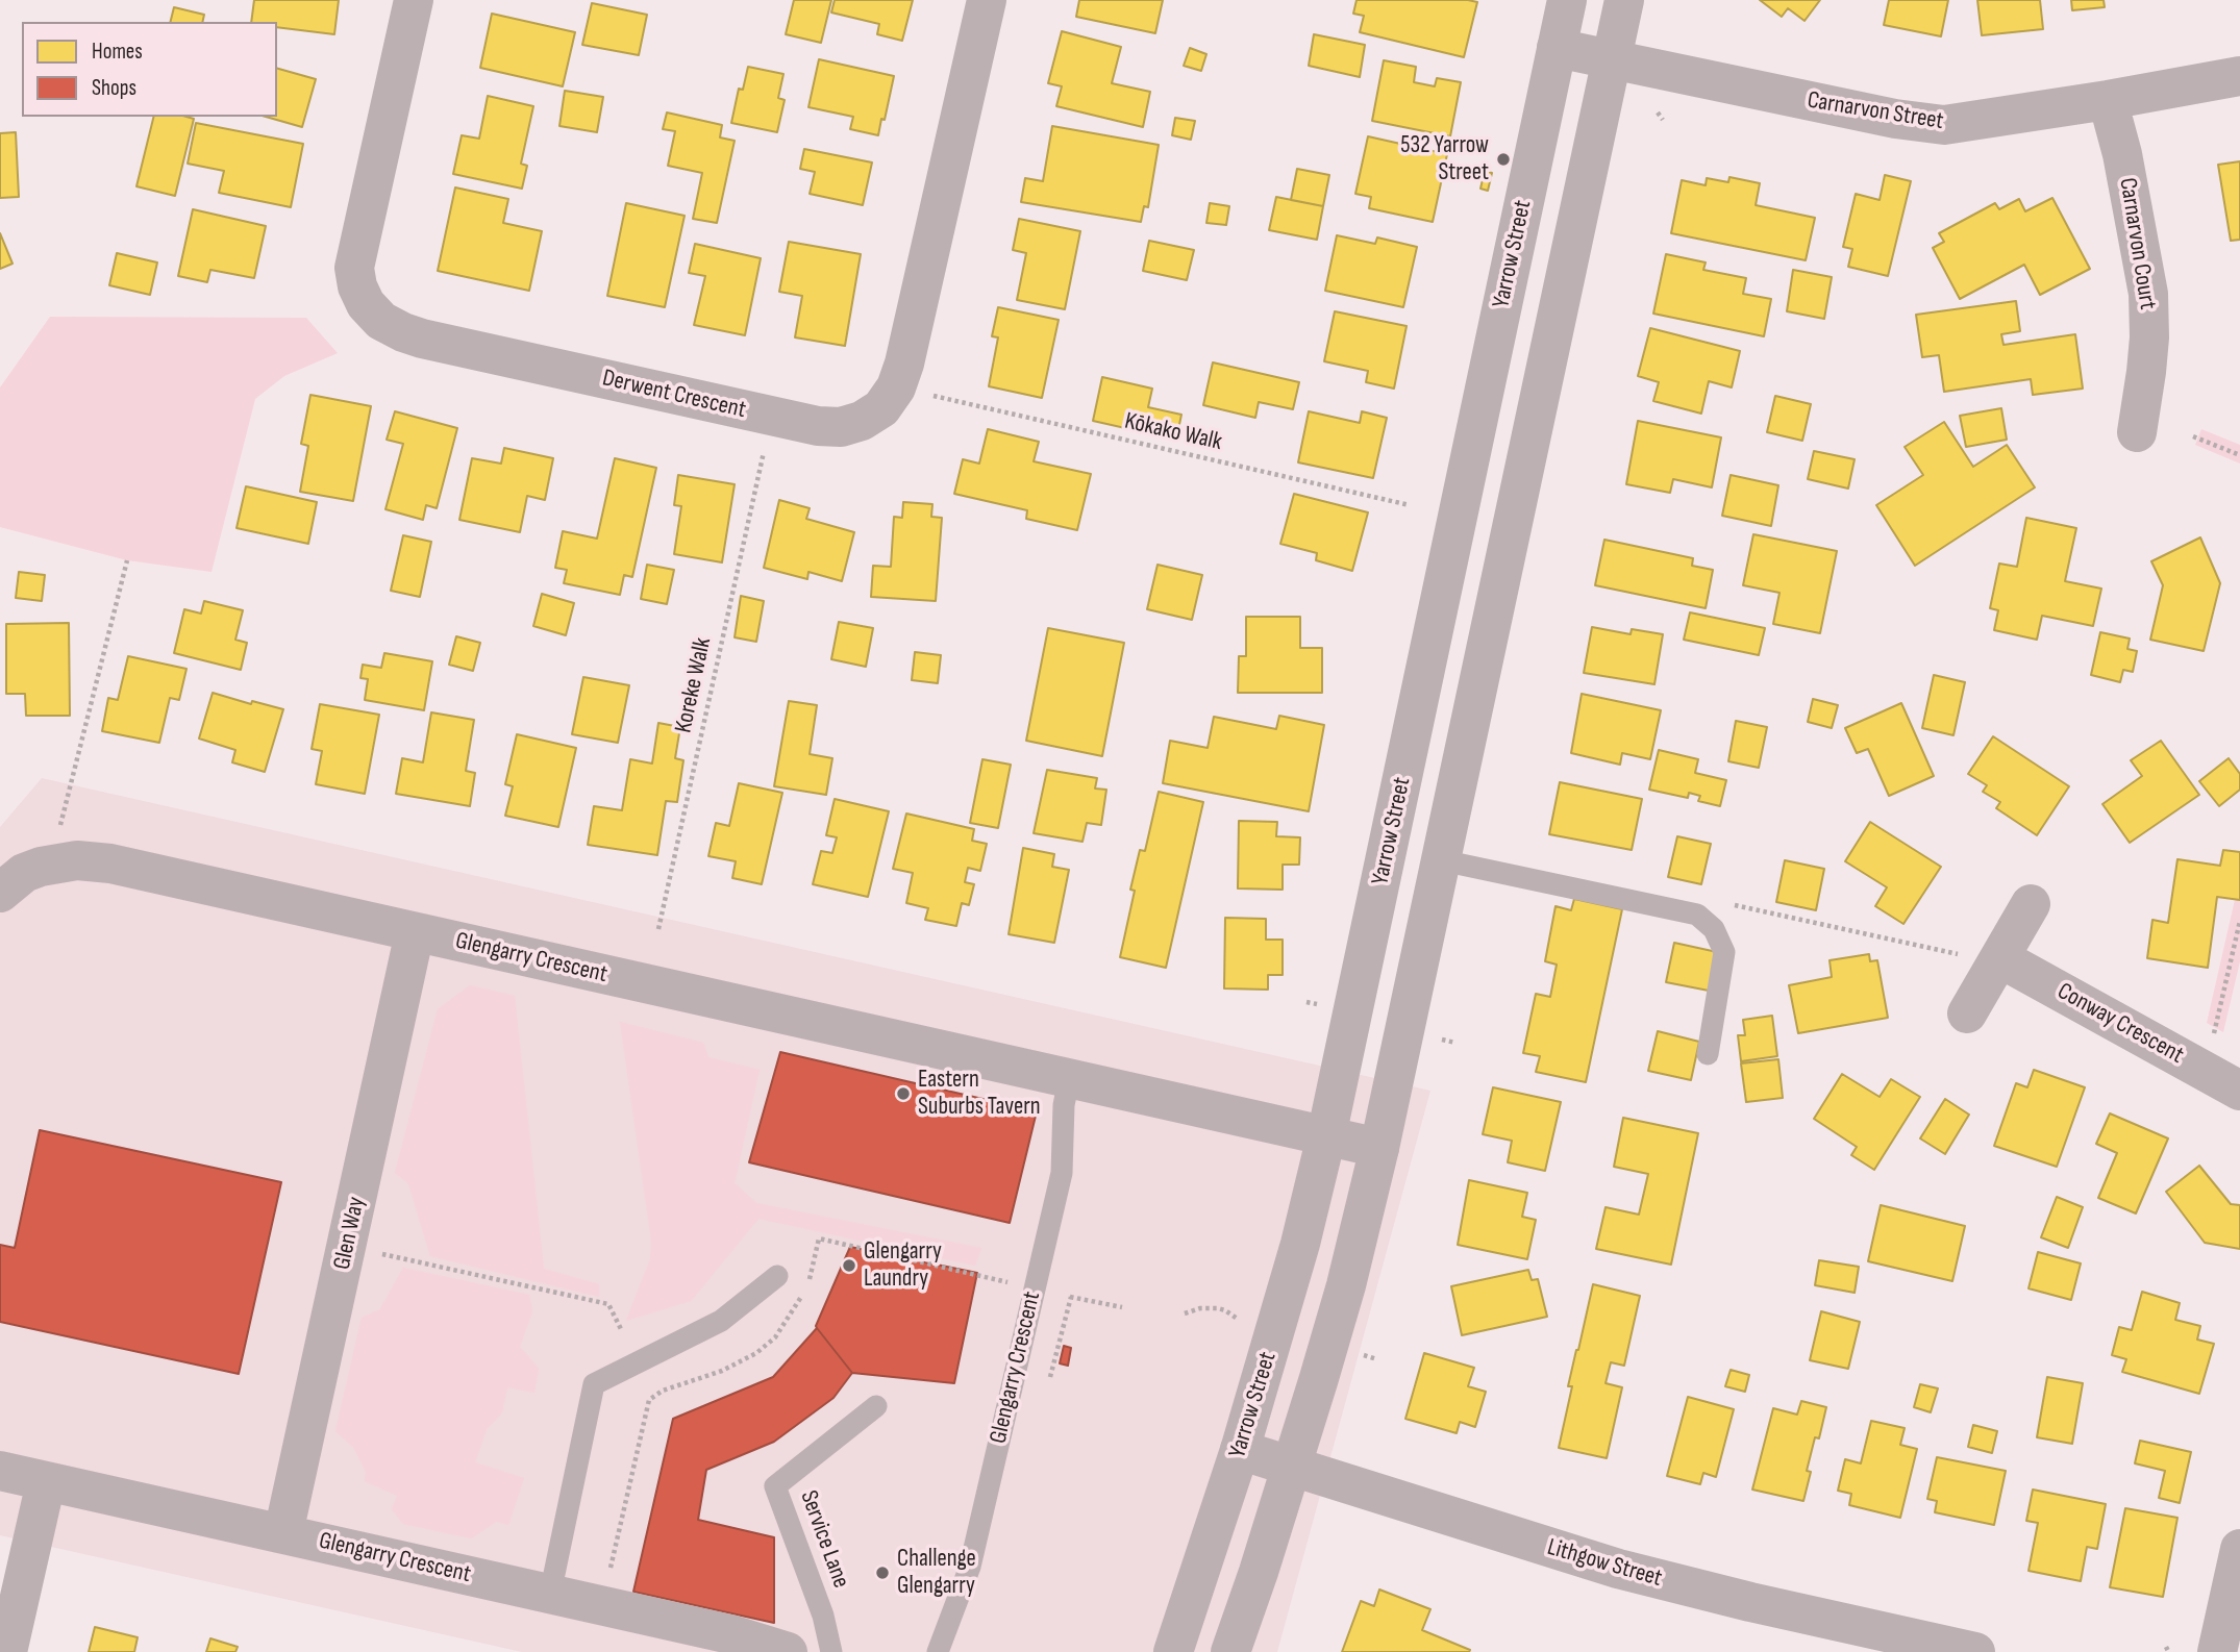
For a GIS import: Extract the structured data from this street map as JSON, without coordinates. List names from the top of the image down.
{
  "streets": {
    "street": [
      "Carnarvon Street",
      "Carnarvon Court",
      "Yarrow Street",
      "Derwent Crescent",
      "Glengarry Crescent",
      "Conway Crescent",
      "Glen Way",
      "Lithgow Street"
    ],
    "lane": ["Service Lane"],
    "path": ["Kōkako Walk", "Koreke Walk"]
  },
  "crossings": [
    ["Carnarvon Street", "Carnarvon Court"],
    ["Carnarvon Street", "Yarrow Street"],
    ["Yarrow Street", "Glengarry Crescent"],
    ["Yarrow Street", "Lithgow Street"],
    ["Glengarry Crescent", "Glen Way"]
  ],
  "places": [
    "532 Yarrow Street",
    "Eastern Suburbs Tavern",
    "Glengarry Laundry",
    "Challenge Glengarry"
  ],
  "legend": ["Homes", "Shops"]
}
